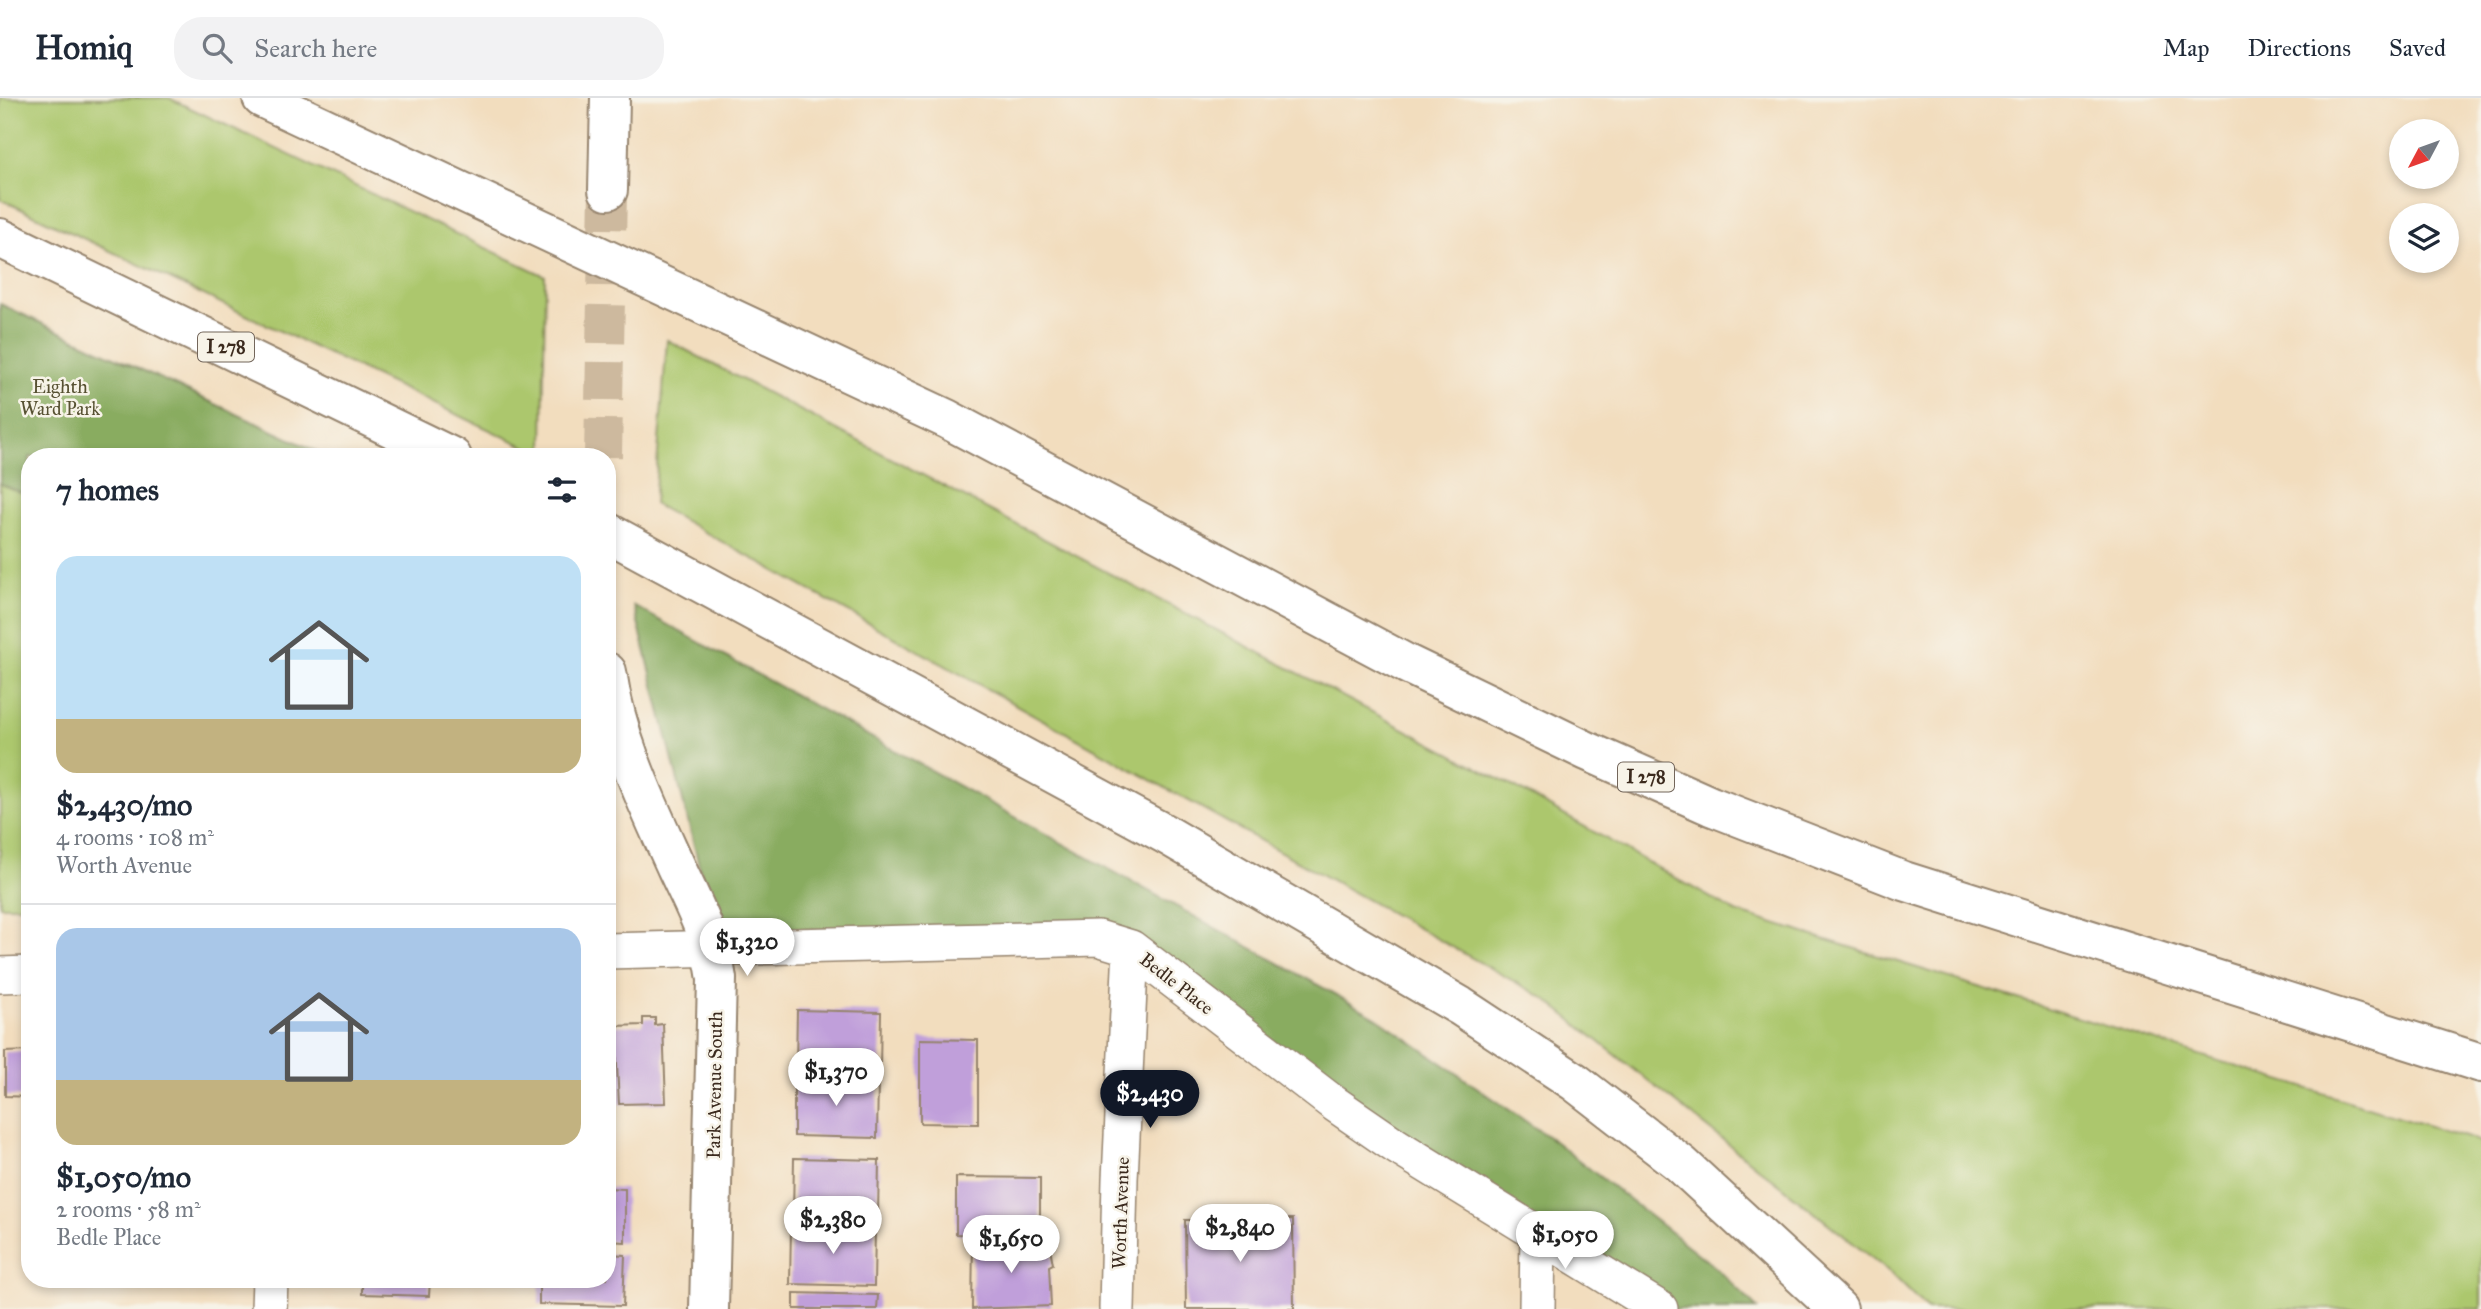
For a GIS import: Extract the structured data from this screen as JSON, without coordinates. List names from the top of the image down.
{
  "streets": {
    "main road": ["I 278", "Park Avenue South"],
    "street": ["Bedle Place", "Worth Avenue"]
  },
  "crossings": [
    ["Bedle Place", "Park Avenue South"],
    ["Bedle Place", "Worth Avenue"]
  ],
  "parks": ["Eighth Ward Park"],
  "north": "bottom left",
  "page": {
    "header": "Homiq",
    "search": "Search here",
    "nav": ["Map", "Directions", "Saved"],
    "heading": "7 homes",
    "list": [
      {
        "name": "$2,430/mo",
        "note": "4 rooms · 108 m² · Worth Avenue"
      },
      {
        "name": "$1,050/mo",
        "note": "2 rooms · 58 m² · Bedle Place"
      }
    ],
    "price": [
      "$1,320",
      "$1,370",
      "$2,430",
      "$2,380",
      "$2,840",
      "$1,050",
      "$1,650"
    ]
  }
}
